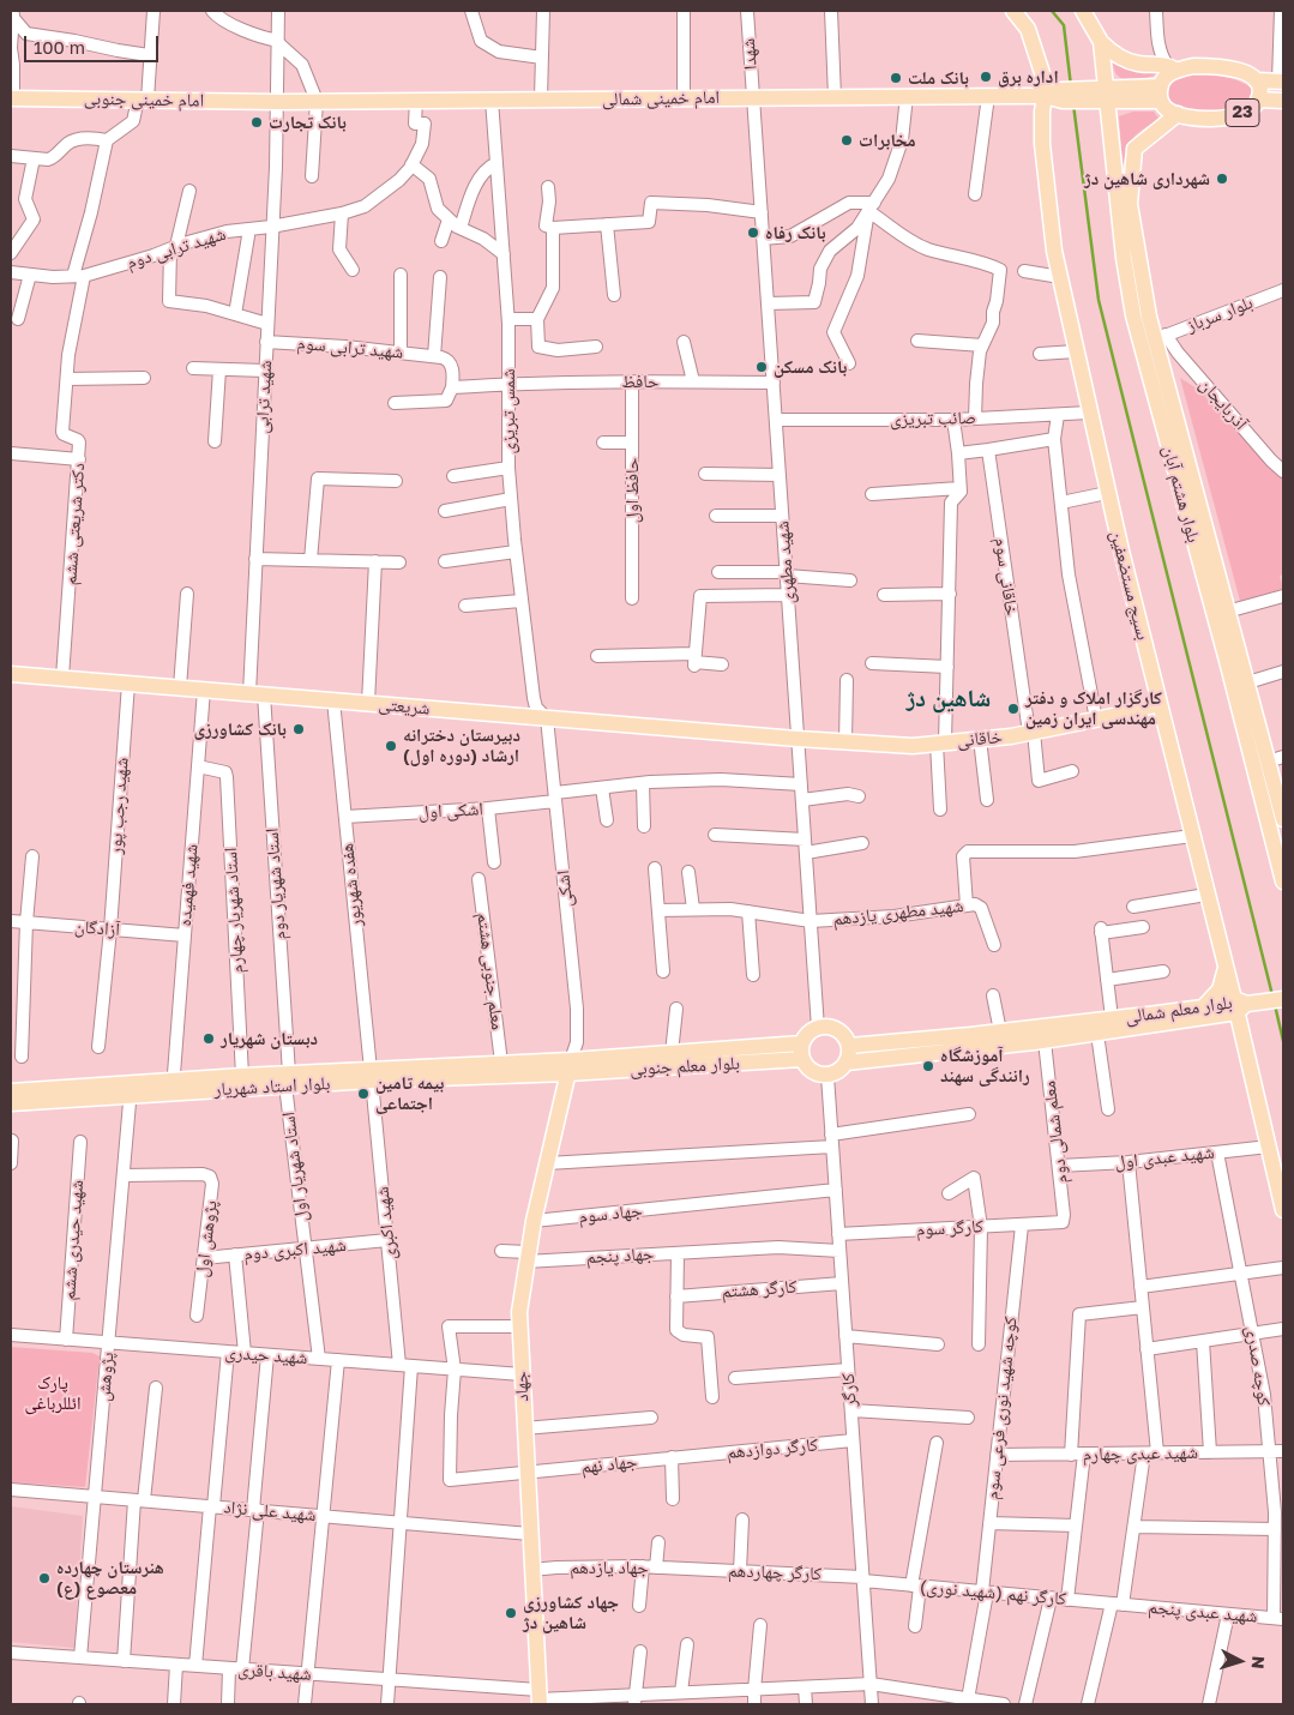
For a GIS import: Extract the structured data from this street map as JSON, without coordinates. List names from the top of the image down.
{
  "streets": {
    "main road": [
      "امام خمینی شمالی",
      "امام خمینی جنوبی",
      "23",
      "بلوار هشتم آبان",
      "بسیج مستضعفین",
      "شریعتی",
      "خاقانی",
      "بلوار معلم شمالی",
      "بلوار معلم جنوبی",
      "بلوار استاد شهریار",
      "جهاد"
    ],
    "street": [
      "شهدا",
      "شهید ترابی دوم",
      "بلوار سرباز",
      "شهید ترابی سوم",
      "حافظ",
      "شهید ترابی",
      "آذربایجان",
      "شمس تبریزی",
      "صائب تبریزی",
      "حافظ اول",
      "دکتر شریعتی ششم",
      "شهید مطهری",
      "خاقانی سوم",
      "شهید رجب پور",
      "اشکی اول",
      "استاد شهریار دوم",
      "شهید فهمیده",
      "هفده شهریور",
      "اشکی",
      "استاد شهریار چهارم",
      "شهید مطهری یازدهم",
      "آزادگان",
      "معلم جنوبی هشتم",
      "معلم شمالی دوم",
      "شهید عبدی اول",
      "استاد شهریار اول",
      "جهاد سوم",
      "شهید اکبری",
      "کارگر سوم",
      "پژوهش اول",
      "شهید حیدری ششم",
      "شهید اکبری دوم",
      "جهاد پنجم",
      "کارگر هشتم",
      "شهید حیدری",
      "کوچه صدری",
      "پژوهش",
      "کارگر",
      "کوچه شهید نوری فرعی سوم",
      "کارگر دوازدهم",
      "شهید عبدی چهارم",
      "جهاد نهم",
      "شهید علی نژاد",
      "جهاد یازدهم",
      "کارگر چهاردهم",
      "کارگر نهم (شهید نوری)",
      "شهید عبدی پنجم",
      "شهید باقری"
    ]
  },
  "crossings": [
    ["شهدا", "امام خمینی شمالی"],
    ["شهدا", "شهید مطهری"],
    ["امام خمینی شمالی", "امام خمینی جنوبی"],
    ["امام خمینی شمالی", "شهید ترابی"],
    ["امام خمینی شمالی", "شمس تبریزی"],
    ["امام خمینی شمالی", "بلوار هشتم آبان"],
    ["امام خمینی شمالی", "شهید مطهری"],
    ["امام خمینی شمالی", "بسیج مستضعفین"],
    ["امام خمینی جنوبی", "شهید ترابی"],
    ["23", "بلوار هشتم آبان"],
    ["شهید ترابی دوم", "شهید ترابی"],
    ["شهید ترابی دوم", "دکتر شریعتی ششم"],
    ["بلوار سرباز", "آذربایجان"],
    ["بلوار سرباز", "بلوار هشتم آبان"],
    ["شهید ترابی سوم", "شهید ترابی"],
    ["حافظ", "شمس تبریزی"],
    ["حافظ", "حافظ اول"],
    ["حافظ", "شهید مطهری"],
    ["شهید ترابی", "شریعتی"],
    ["شهید ترابی", "استاد شهریار دوم"],
    ["آذربایجان", "بلوار هشتم آبان"],
    ["شمس تبریزی", "شریعتی"],
    ["شمس تبریزی", "اشکی"],
    ["صائب تبریزی", "شهید مطهری"],
    ["صائب تبریزی", "بسیج مستضعفین"],
    ["دکتر شریعتی ششم", "شریعتی"],
    ["شهید مطهری", "شریعتی"],
    ["شهید مطهری", "خاقانی"],
    ["شهید مطهری", "اشکی اول"],
    ["شهید مطهری", "شهید مطهری یازدهم"],
    ["شهید مطهری", "بلوار معلم شمالی"],
    ["شهید مطهری", "بلوار معلم جنوبی"],
    ["شهید مطهری", "کارگر"],
    ["خاقانی سوم", "خاقانی"],
    ["بسیج مستضعفین", "خاقانی"],
    ["بسیج مستضعفین", "بلوار معلم شمالی"],
    ["بسیج مستضعفین", "شهید عبدی اول"],
    ["شریعتی", "خاقانی"],
    ["شریعتی", "شهید رجب پور"],
    ["شریعتی", "استاد شهریار دوم"],
    ["شریعتی", "شهید فهمیده"],
    ["شریعتی", "هفده شهریور"],
    ["شریعتی", "اشکی"],
    ["شهید رجب پور", "آزادگان"],
    ["اشکی اول", "هفده شهریور"],
    ["اشکی اول", "اشکی"],
    ["استاد شهریار دوم", "بلوار استاد شهریار"],
    ["استاد شهریار دوم", "استاد شهریار اول"],
    ["شهید فهمیده", "استاد شهریار چهارم"],
    ["شهید فهمیده", "آزادگان"],
    ["شهید فهمیده", "بلوار استاد شهریار"],
    ["هفده شهریور", "بلوار معلم جنوبی"],
    ["هفده شهریور", "بلوار استاد شهریار"],
    ["هفده شهریور", "شهید اکبری"],
    ["اشکی", "بلوار معلم جنوبی"],
    ["اشکی", "جهاد"],
    ["استاد شهریار چهارم", "بلوار استاد شهریار"],
    ["معلم جنوبی هشتم", "بلوار معلم جنوبی"],
    ["بلوار معلم شمالی", "بلوار معلم جنوبی"],
    ["بلوار معلم شمالی", "معلم شمالی دوم"],
    ["بلوار معلم شمالی", "کارگر"],
    ["بلوار معلم جنوبی", "بلوار استاد شهریار"],
    ["بلوار معلم جنوبی", "شهید اکبری"],
    ["بلوار معلم جنوبی", "جهاد"],
    ["بلوار معلم جنوبی", "کارگر"],
    ["بلوار استاد شهریار", "استاد شهریار اول"],
    ["بلوار استاد شهریار", "شهید اکبری"],
    ["بلوار استاد شهریار", "پژوهش"],
    ["معلم شمالی دوم", "شهید عبدی اول"],
    ["معلم شمالی دوم", "کارگر سوم"],
    ["شهید عبدی اول", "کوچه صدری"],
    ["استاد شهریار اول", "شهید اکبری دوم"],
    ["استاد شهریار اول", "شهید حیدری"],
    ["جهاد سوم", "جهاد"],
    ["جهاد سوم", "کارگر"],
    ["شهید اکبری", "شهید اکبری دوم"],
    ["شهید اکبری", "شهید حیدری"],
    ["شهید اکبری", "شهید علی نژاد"],
    ["شهید اکبری", "شهید باقری"],
    ["کارگر سوم", "کارگر"],
    ["کارگر سوم", "کوچه شهید نوری فرعی سوم"],
    ["پژوهش اول", "شهید اکبری دوم"],
    ["پژوهش اول", "پژوهش"],
    ["شهید حیدری ششم", "شهید حیدری"],
    ["جهاد پنجم", "جهاد"],
    ["جهاد پنجم", "کارگر"],
    ["کارگر هشتم", "کارگر"],
    ["شهید حیدری", "پژوهش"],
    ["شهید حیدری", "جهاد"],
    ["شهید حیدری", "جهاد نهم"],
    ["کوچه صدری", "شهید عبدی چهارم"],
    ["کوچه صدری", "شهید عبدی پنجم"],
    ["پژوهش", "شهید علی نژاد"],
    ["پژوهش", "شهید باقری"],
    ["جهاد", "جهاد نهم"],
    ["جهاد", "شهید علی نژاد"],
    ["جهاد", "جهاد یازدهم"],
    ["جهاد", "شهید باقری"],
    ["کارگر", "کارگر دوازدهم"],
    ["کارگر", "کارگر چهاردهم"],
    ["کارگر", "کارگر نهم (شهید نوری)"],
    ["کارگر", "شهید باقری"],
    ["کوچه شهید نوری فرعی سوم", "شهید عبدی چهارم"],
    ["کوچه شهید نوری فرعی سوم", "کارگر نهم (شهید نوری)"],
    ["کوچه شهید نوری فرعی سوم", "شهید باقری"],
    ["کارگر دوازدهم", "جهاد نهم"],
    ["جهاد یازدهم", "کارگر چهاردهم"],
    ["کارگر چهاردهم", "کارگر نهم (شهید نوری)"],
    ["کارگر نهم (شهید نوری)", "شهید عبدی پنجم"]
  ],
  "districts": ["شاهین دژ"],
  "parks": ["پارک ائللرباغی"],
  "places": [
    "اداره برق",
    "بانک ملت",
    "بانک تجارت",
    "مخابرات",
    "شهرداری شاهین دژ",
    "بانک رفاه",
    "بانک مسکن",
    "کارگزار املاک و دفتر مهندسی ایران زمین",
    "بانک کشاورزی",
    "دبیرستان دخترانه ارشاد (دوره اول)",
    "دبستان شهریار",
    "آموزشگاه رانندگی سهند",
    "بیمه تامین اجتماعی",
    "هنرستان چهارده معصوع (ع)",
    "جهاد کشاورزى شاهین دژ"
  ],
  "scale_bar": "100 m",
  "north": "right"
}
